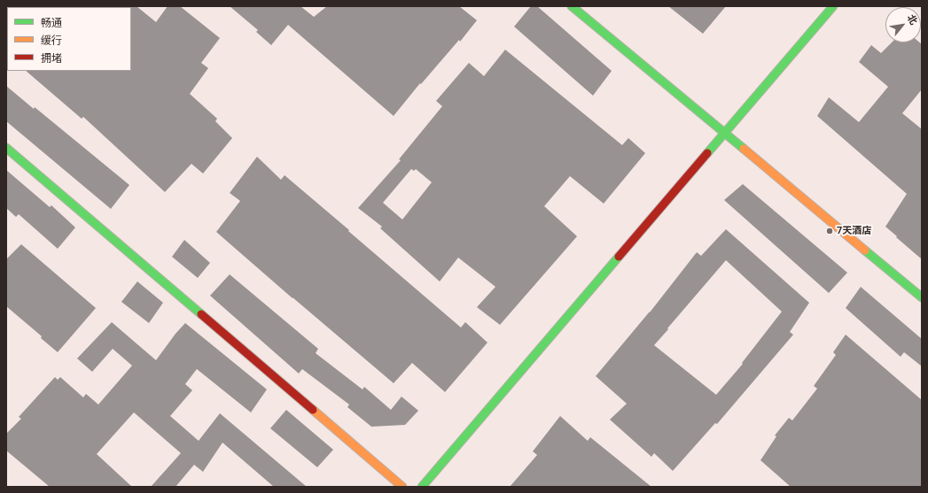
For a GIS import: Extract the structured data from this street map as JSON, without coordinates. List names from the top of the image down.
{
  "places": ["7天酒店"],
  "legend": ["畅通", "缓行", "拥堵"],
  "north": "top right"
}
